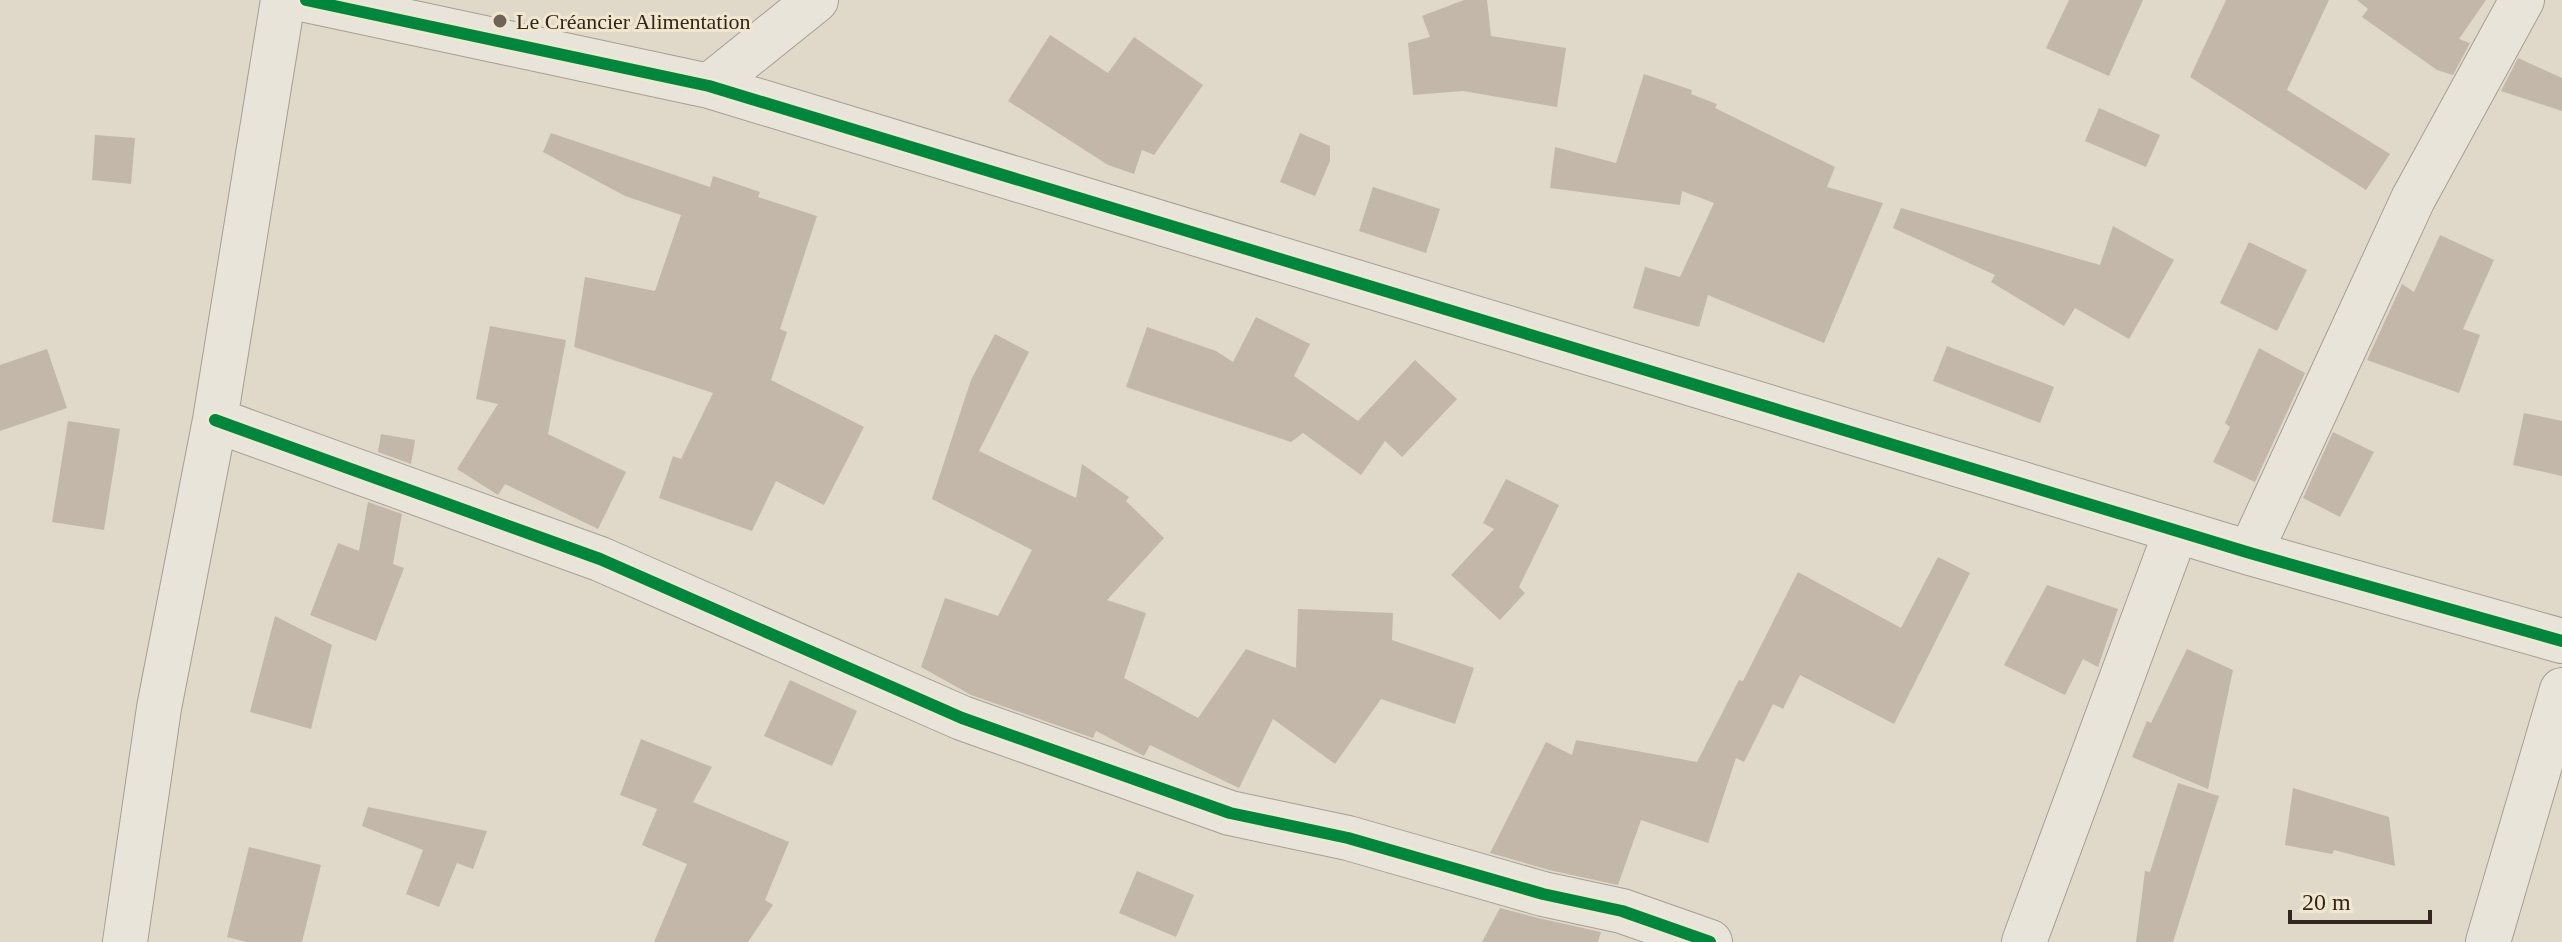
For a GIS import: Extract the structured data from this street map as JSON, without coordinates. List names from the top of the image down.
{
  "places": ["Le Créancier Alimentation"],
  "scale_bar": "20 m"
}
